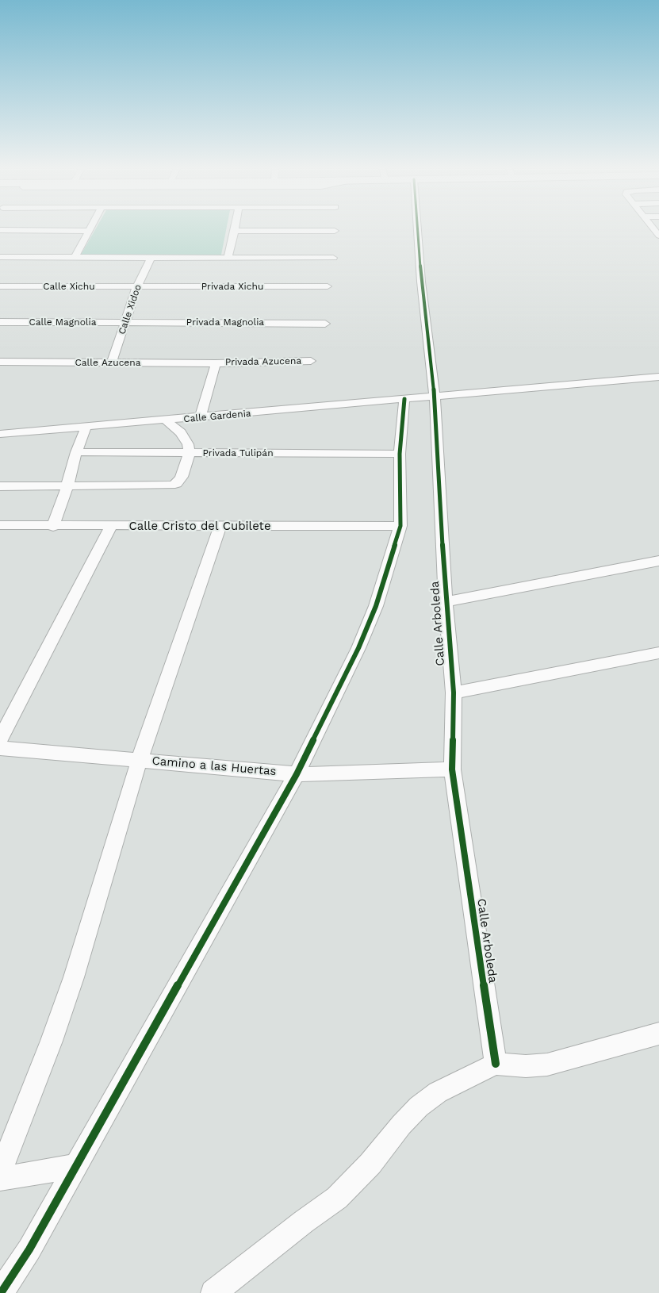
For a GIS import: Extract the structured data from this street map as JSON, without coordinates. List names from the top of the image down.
{
  "streets": {
    "street": [
      "Calle Xichu",
      "Privada Xichu",
      "Calle Xidoo",
      "Calle Magnolia",
      "Privada Magnolia",
      "Privada Azucena",
      "Calle Azucena",
      "Calle Gardenia",
      "Privada Tulipán",
      "Calle Cristo del Cubilete",
      "Calle Arboleda",
      "Camino a las Huertas"
    ]
  },
  "crossings": [
    ["Calle Xichu", "Privada Xichu"],
    ["Calle Xichu", "Calle Xidoo"],
    ["Privada Xichu", "Calle Xidoo"],
    ["Calle Xidoo", "Calle Magnolia"],
    ["Calle Xidoo", "Privada Magnolia"],
    ["Calle Xidoo", "Calle Azucena"],
    ["Calle Magnolia", "Privada Magnolia"],
    ["Privada Azucena", "Calle Azucena"],
    ["Calle Gardenia", "Calle Arboleda"],
    ["Calle Arboleda", "Camino a las Huertas"]
  ]
}
